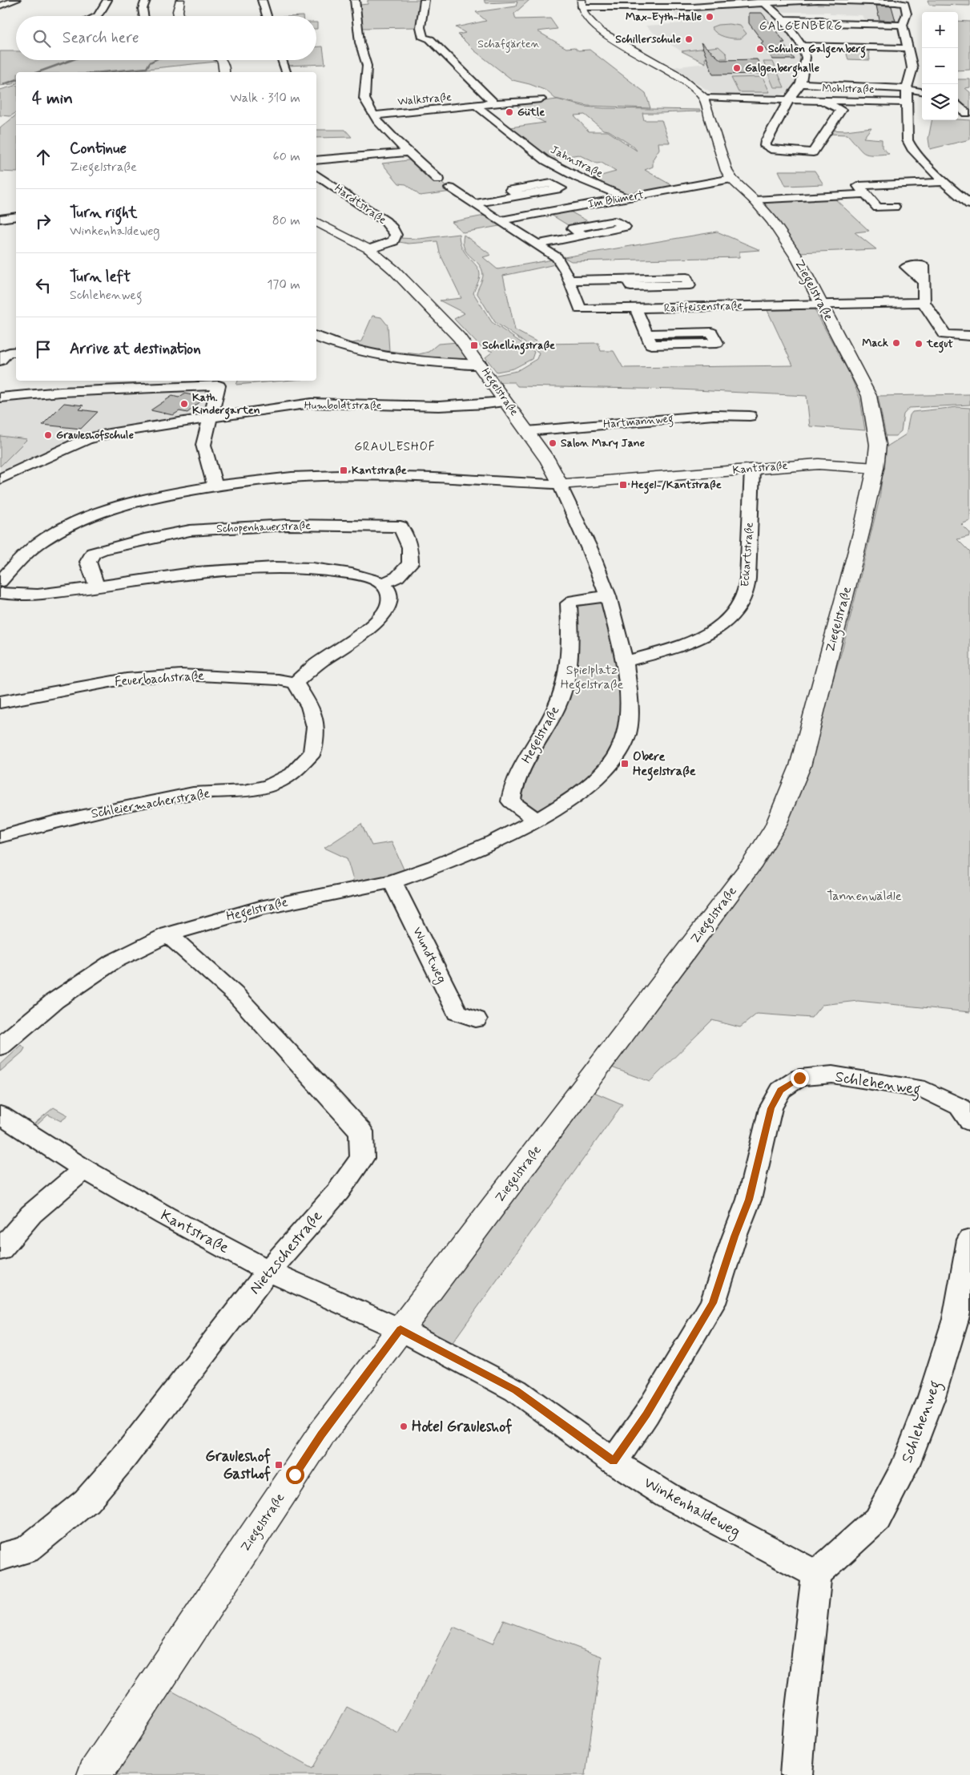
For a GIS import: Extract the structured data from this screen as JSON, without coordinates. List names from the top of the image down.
{
  "streets": {
    "main road": ["Ziegelstraße", "Hegelstraße", "Kantstraße"],
    "street": [
      "Mohlstraße",
      "Walkstraße",
      "Jahnstraße",
      "Im Blümert",
      "Hardtstraße",
      "Raiffeisenstraße",
      "Humboldtstraße",
      "Hartmannweg",
      "Schopenhauerstraße",
      "Eckartstraße",
      "Feuerbachstraße",
      "Schleiermacherstraße",
      "Wundtweg",
      "Schlehenweg",
      "Nietzschestraße",
      "Winkenhaldeweg"
    ]
  },
  "crossings": [
    ["Mohlstraße", "Ziegelstraße"],
    ["Walkstraße", "Jahnstraße"],
    ["Jahnstraße", "Im Blümert"],
    ["Im Blümert", "Ziegelstraße"],
    ["Hardtstraße", "Hegelstraße"],
    ["Ziegelstraße", "Raiffeisenstraße"],
    ["Ziegelstraße", "Kantstraße"],
    ["Ziegelstraße", "Winkenhaldeweg"],
    ["Hegelstraße", "Humboldtstraße"],
    ["Hegelstraße", "Hartmannweg"],
    ["Hegelstraße", "Kantstraße"],
    ["Hegelstraße", "Eckartstraße"],
    ["Hegelstraße", "Wundtweg"],
    ["Hegelstraße", "Nietzschestraße"],
    ["Kantstraße", "Eckartstraße"],
    ["Kantstraße", "Nietzschestraße"],
    ["Kantstraße", "Winkenhaldeweg"],
    ["Feuerbachstraße", "Schleiermacherstraße"],
    ["Schlehenweg", "Winkenhaldeweg"]
  ],
  "districts": ["GALGENBERG", "GRAULESHOF"],
  "parks": ["Schafgärten", "Spielplatz Hegelstraße", "Tannenwäldle"],
  "places": {
    "other": [
      "Max-Eyth-Halle",
      "Schillerschule",
      "Schulen Galgenberg",
      "Galgenberghalle",
      "Gütle",
      "Mack",
      "tegut",
      "Kath. Kindergarten",
      "Grauleshofschule",
      "Salon Mary Jane",
      "Hotel Grauleshof"
    ],
    "transit": [
      "Schellingstraße",
      "Kantstraße",
      "Hegel-/Kantstraße",
      "Obere Hegelstraße",
      "Grauleshof Gasthof"
    ]
  },
  "page": {
    "map_buttons": ["+", "−"],
    "search": "Search here",
    "heading": ["4 min", "Walk · 310 m"],
    "list": [
      ["Continue", "Ziegelstraße", "60 m"],
      ["Turn right", "Winkenhaldeweg", "80 m"],
      ["Turn left", "Schlehenweg", "170 m"],
      "Arrive at destination"
    ]
  }
}
